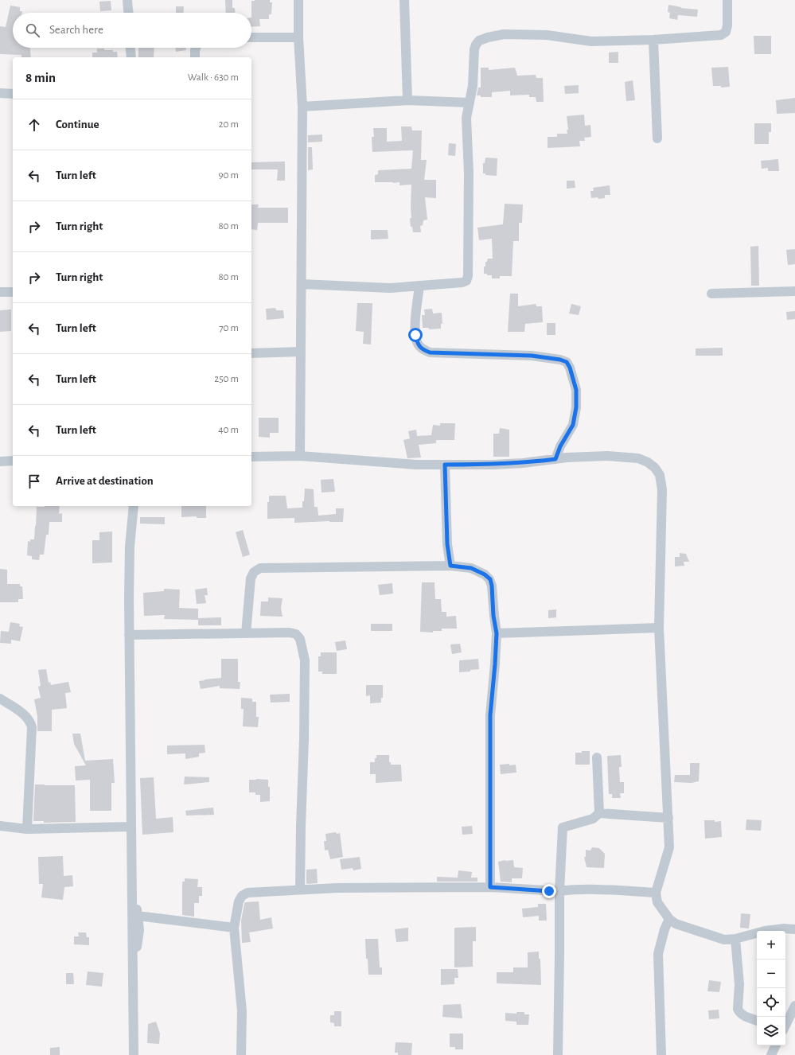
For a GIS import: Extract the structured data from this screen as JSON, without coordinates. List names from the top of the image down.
{
  "page": {
    "search": "Search here",
    "heading": ["8 min", "Walk · 630 m"],
    "list": [
      ["Continue", "20 m"],
      ["Turn left", "90 m"],
      ["Turn right", "80 m"],
      ["Turn right", "80 m"],
      ["Turn left", "70 m"],
      ["Turn left", "250 m"],
      ["Turn left", "40 m"],
      "Arrive at destination"
    ],
    "map_buttons": ["+", "−"]
  }
}
